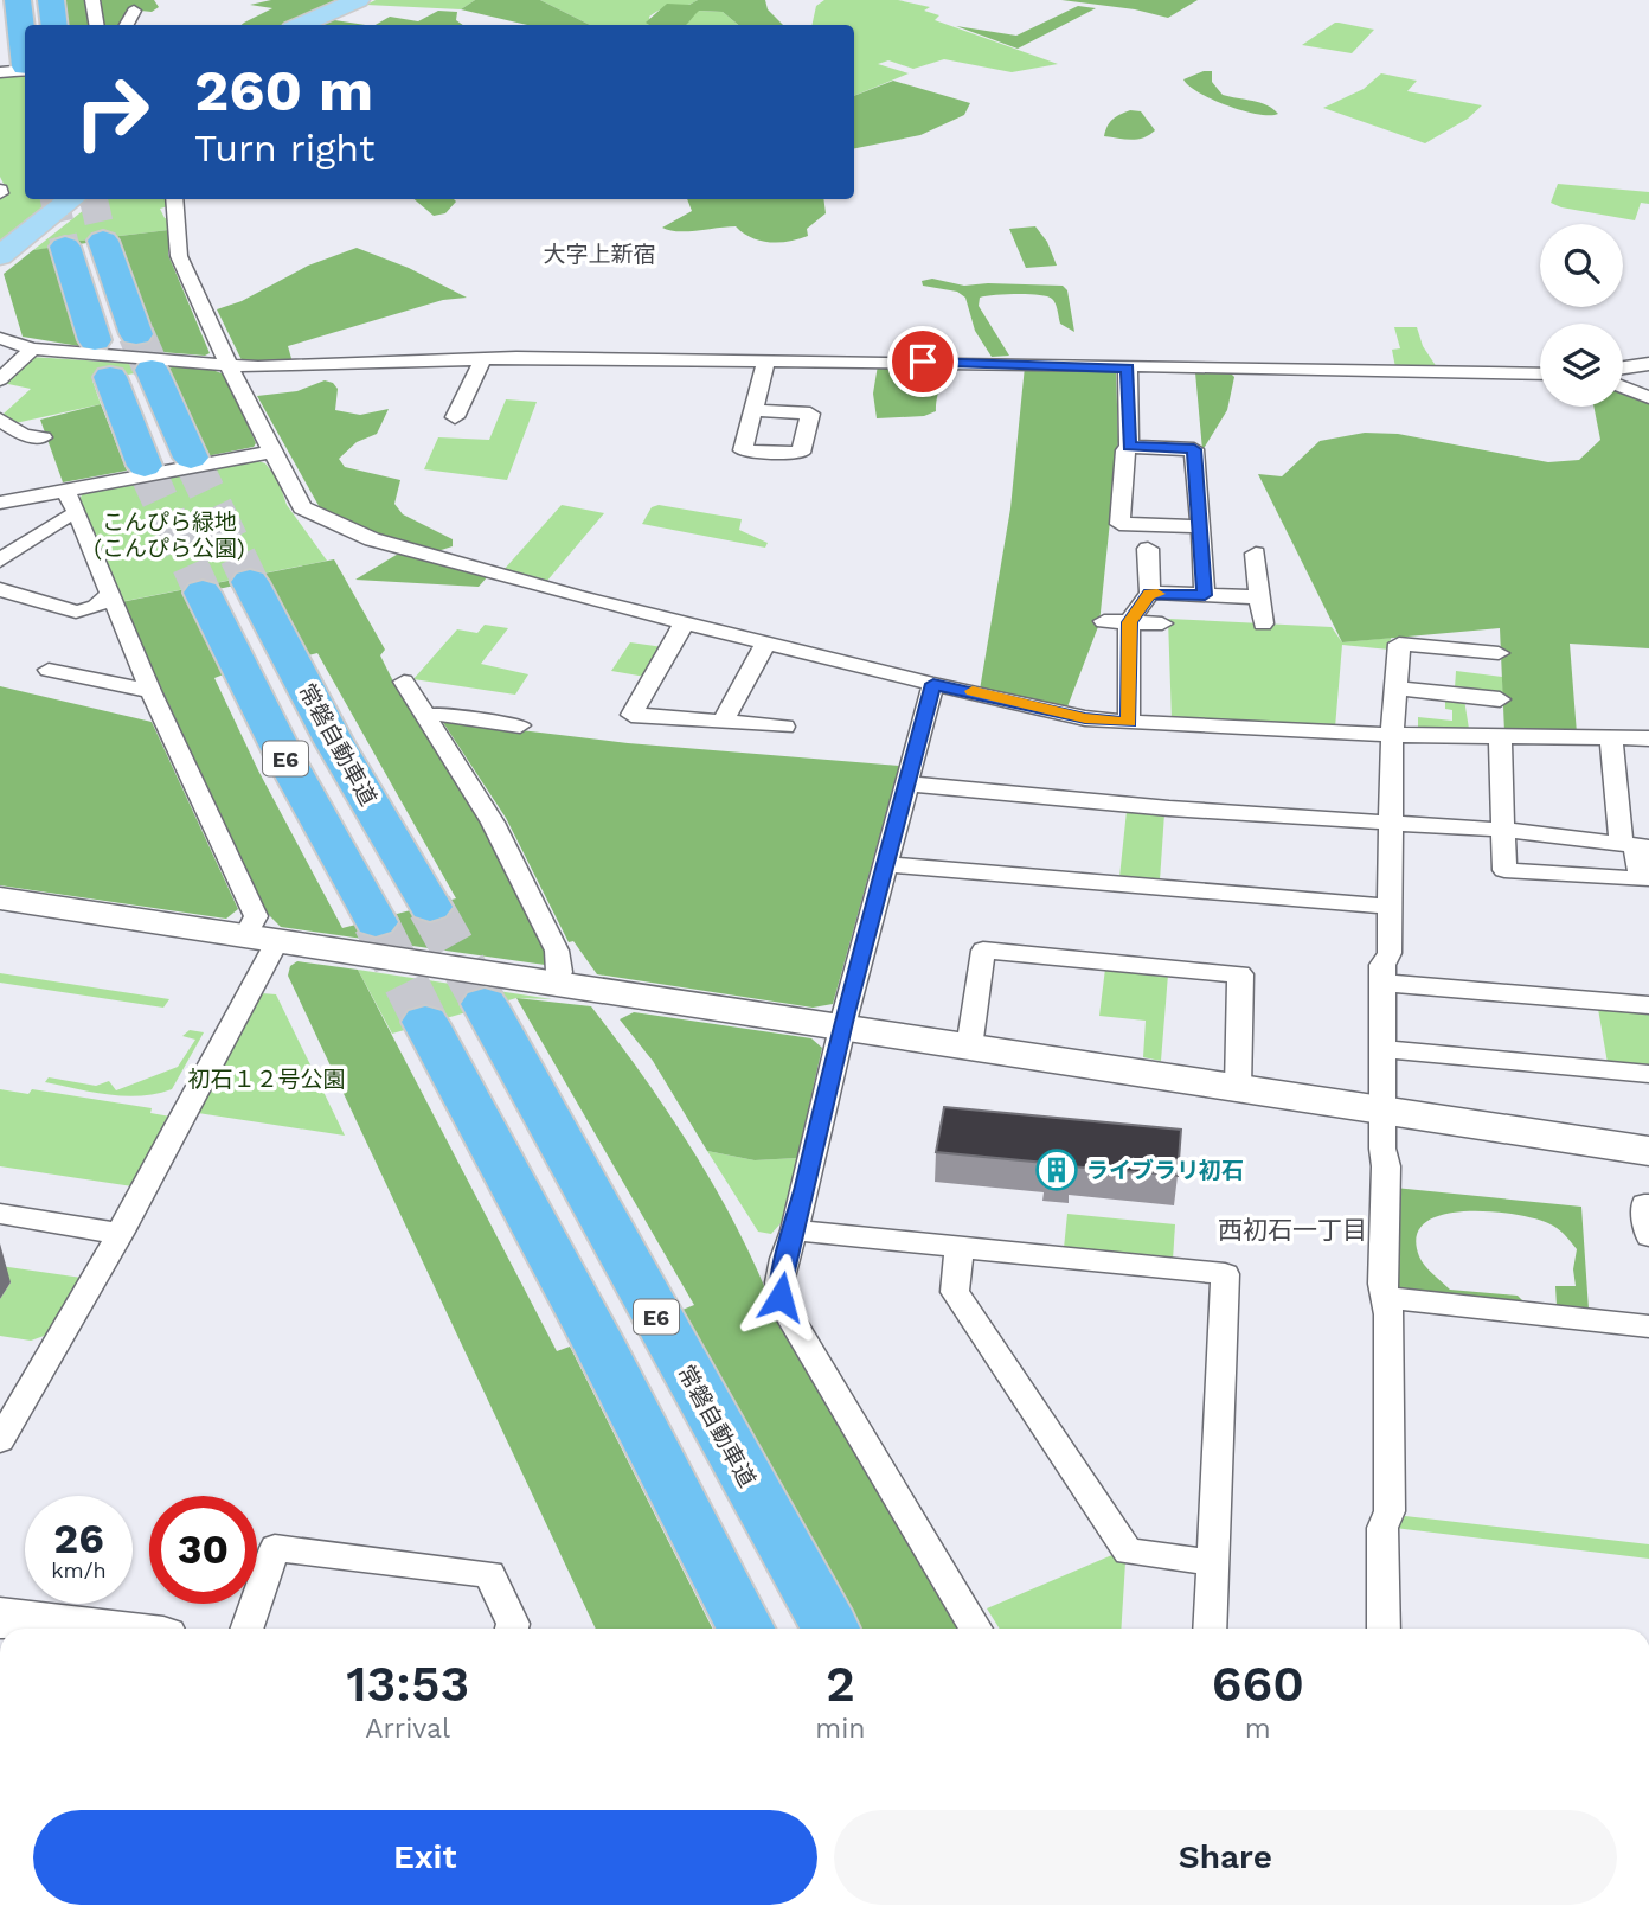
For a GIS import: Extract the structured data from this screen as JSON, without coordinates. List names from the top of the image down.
{
  "streets": {
    "highway": ["常磐自動車道", "E6"]
  },
  "districts": ["大字上新宿", "西初石一丁目"],
  "parks": ["こんぴら緑地 (こんぴら公園)", "初石１２号公園"],
  "places": {
    "building": ["ライブラリ初石"]
  },
  "page": {
    "turn": ["260 m", "Turn right"],
    "speed": "26 km/h",
    "limit": "30",
    "eta": [
      "13:53",
      "Arrival",
      "2",
      "min",
      "660",
      "m"
    ],
    "buttons": ["Exit", "Share"]
  }
}
